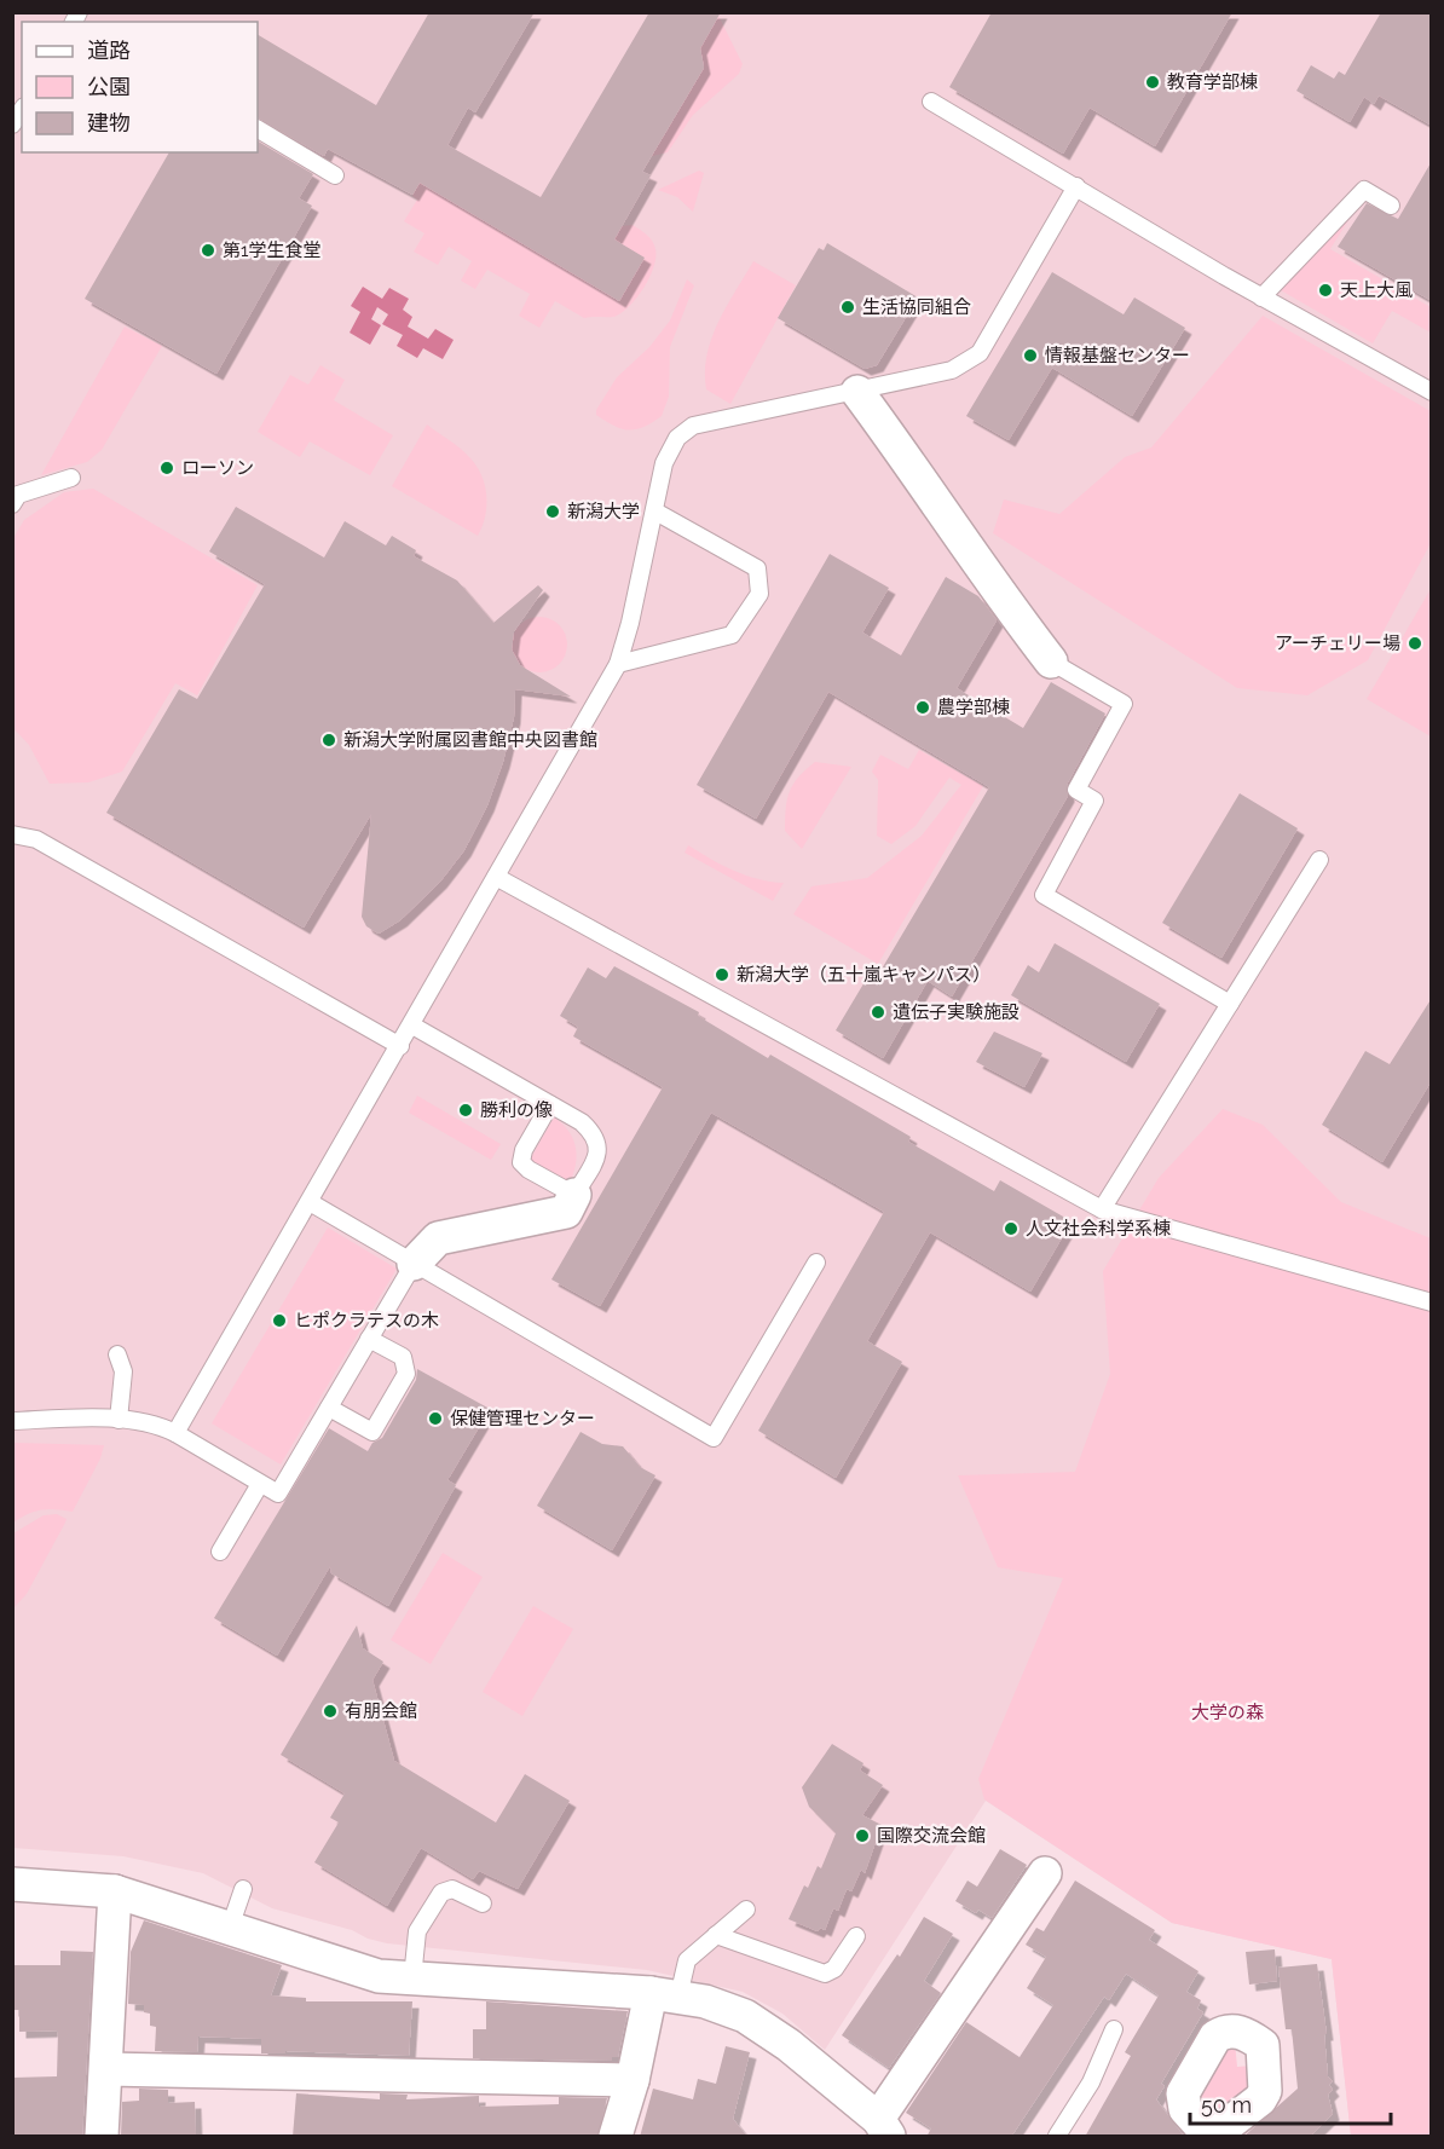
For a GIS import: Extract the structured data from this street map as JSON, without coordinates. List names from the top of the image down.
{
  "parks": ["大学の森"],
  "places": [
    "教育学部棟",
    "第1学生食堂",
    "天上大風",
    "生活協同組合",
    "情報基盤センター",
    "ローソン",
    "新潟大学",
    "アーチェリー場",
    "農学部棟",
    "新潟大学附属図書館中央図書館",
    "新潟大学（五十嵐キャンパス）",
    "遺伝子実験施設",
    "勝利の像",
    "人文社会科学系棟",
    "ヒポクラテスの木",
    "保健管理センター",
    "有朋会館",
    "国際交流会館"
  ],
  "legend": ["道路", "公園", "建物"],
  "scale_bar": "50 m"
}
